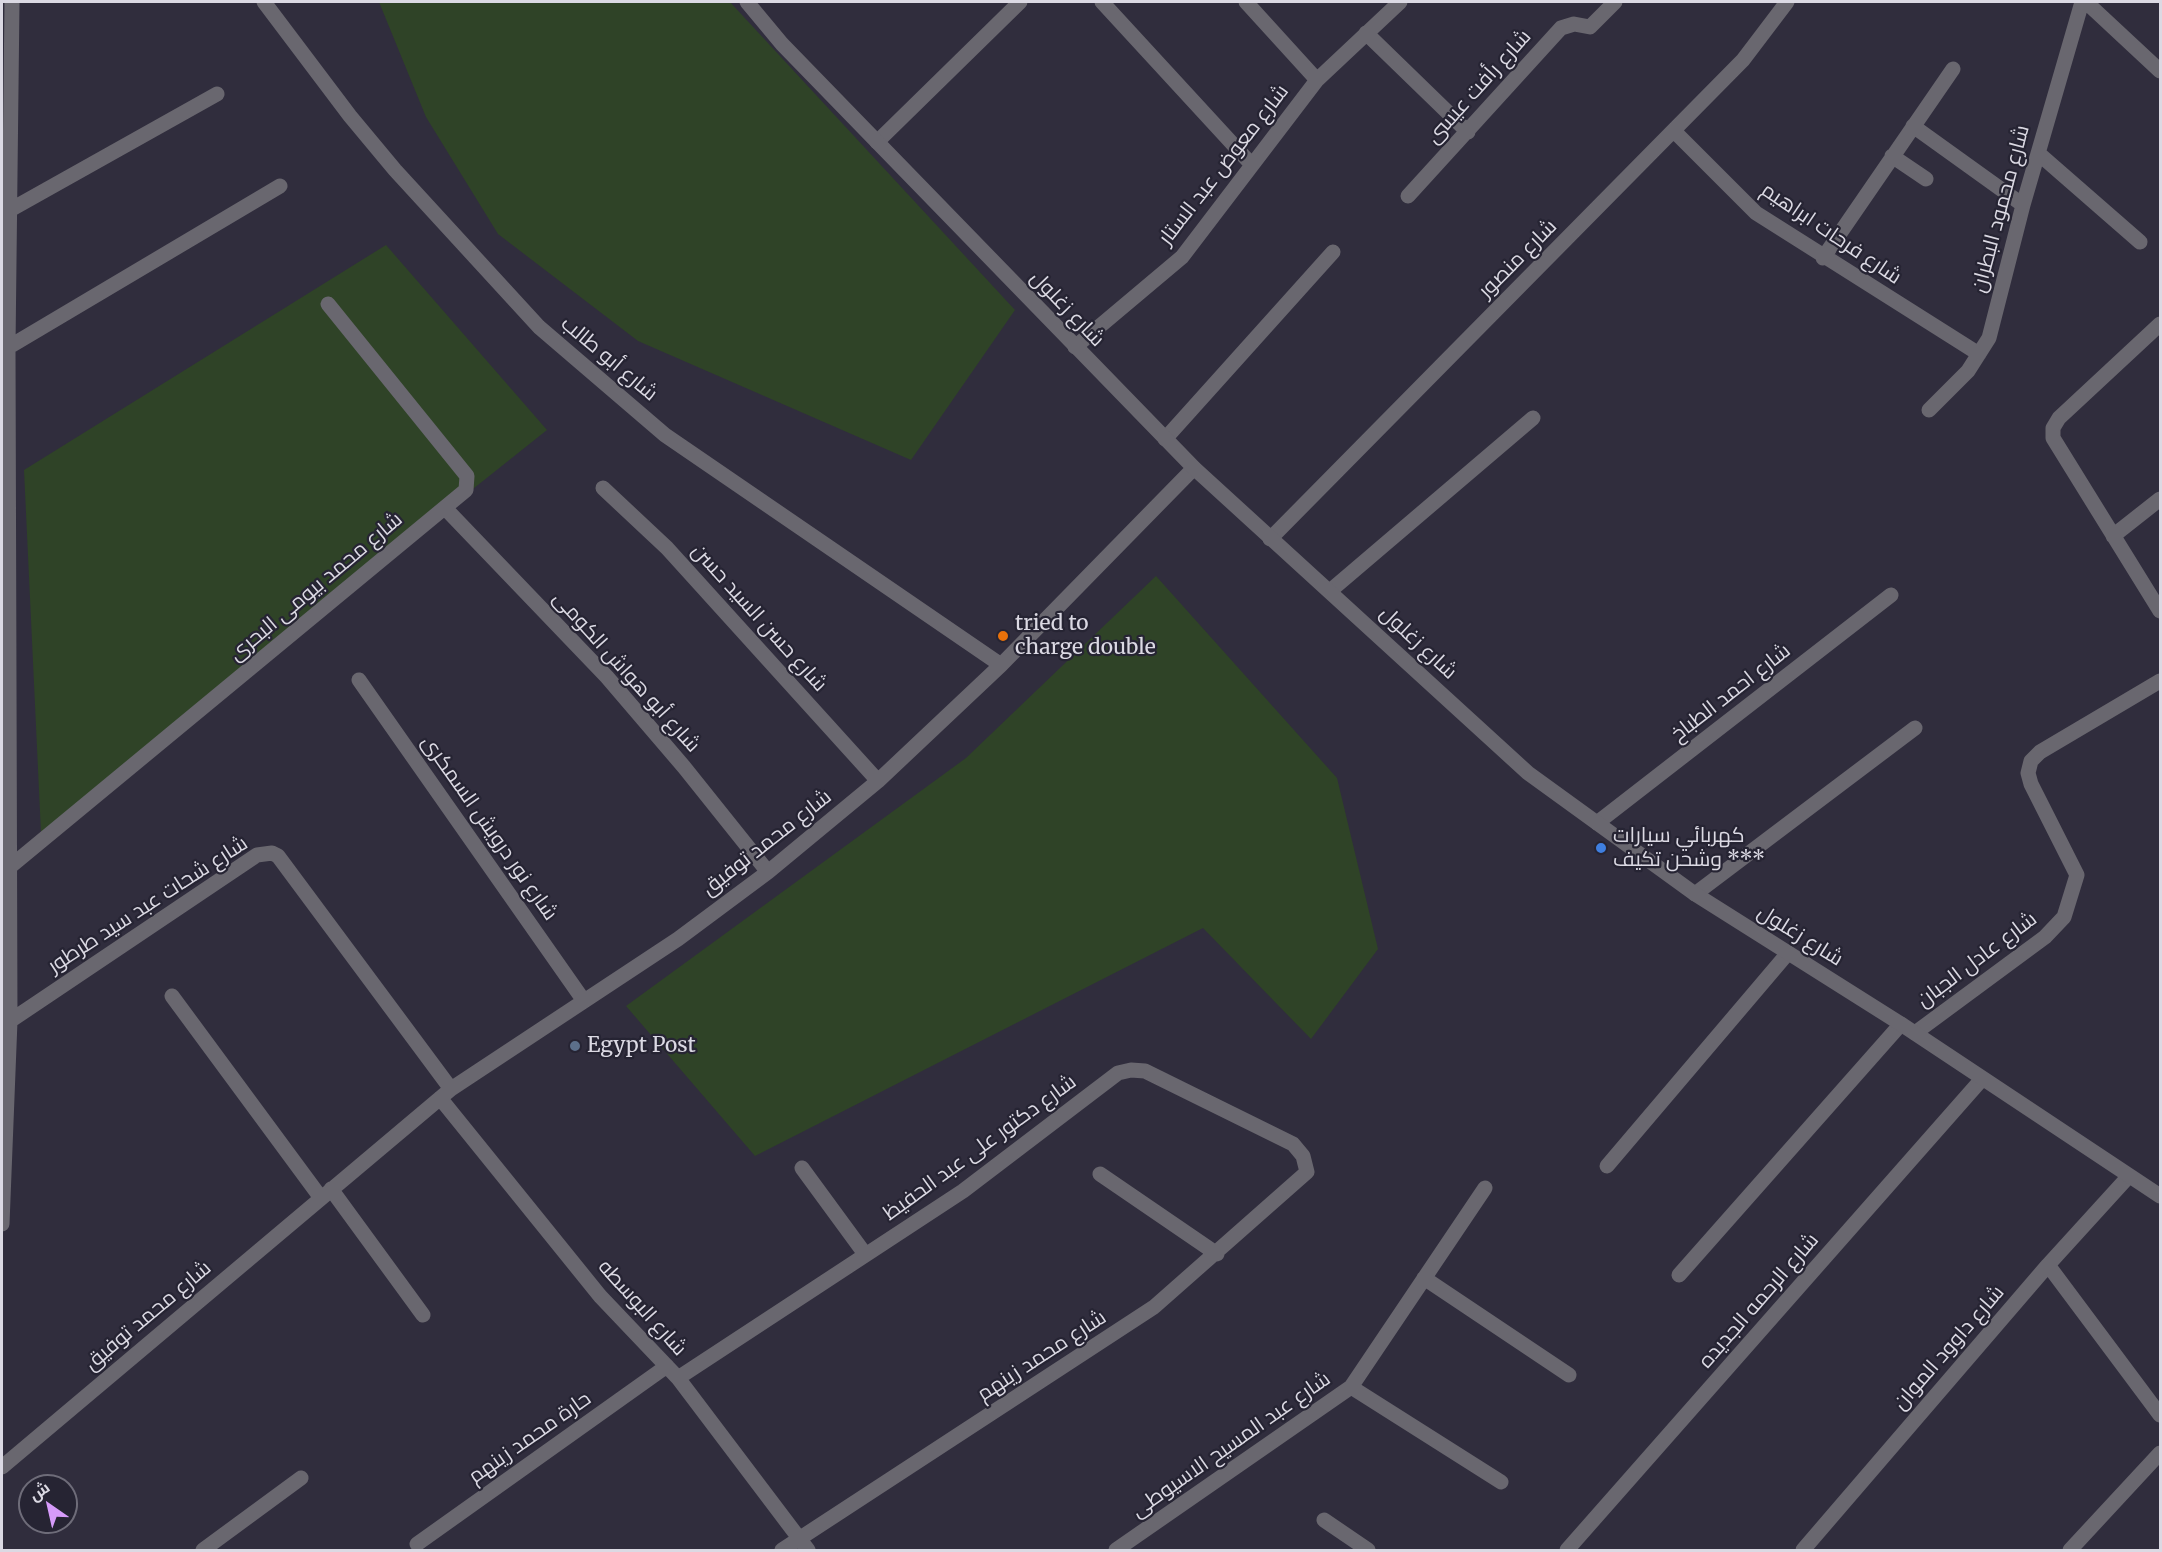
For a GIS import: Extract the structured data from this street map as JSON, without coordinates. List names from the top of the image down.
{
  "streets": {
    "street": [
      "شارع رأفت عيسى",
      "شارع معوض عبد الستار",
      "شارع محمود البطران",
      "شارع فرحات ابراهيم",
      "شارع منصور",
      "شارع زغلول",
      "شارع أبو طالب",
      "شارع محمد بيومى البحرى",
      "شارع حسن السيد حسن",
      "شارع أبو هواش الكومى",
      "شارع احمد الطباخ",
      "شارع نور درويش السمكرى",
      "شارع محمد توفيق",
      "شارع شحات عبد سيد طرطور",
      "شارع عادل الجبان",
      "شارع دكتور على عبد الحفيظ",
      "شارع الرحمه الجديده",
      "شارع البوسطه",
      "شارع داوود الموان",
      "شارع محمد زينهم",
      "حارة محمد زينهم",
      "شارع عبد المسيح الاسيوطى"
    ]
  },
  "crossings": [
    ["شارع معوض عبد الستار", "شارع زغلول"],
    ["شارع محمود البطران", "شارع فرحات ابراهيم"],
    ["شارع فرحات ابراهيم", "شارع منصور"],
    ["شارع منصور", "شارع زغلول"],
    ["شارع زغلول", "شارع احمد الطباخ"],
    ["شارع زغلول", "شارع محمد توفيق"],
    ["شارع زغلول", "شارع عادل الجبان"],
    ["شارع زغلول", "شارع الرحمه الجديده"],
    ["شارع زغلول", "شارع داوود الموان"],
    ["شارع أبو طالب", "شارع محمد توفيق"],
    ["شارع محمد بيومى البحرى", "شارع أبو هواش الكومى"],
    ["شارع حسن السيد حسن", "شارع محمد توفيق"],
    ["شارع أبو هواش الكومى", "شارع محمد توفيق"],
    ["شارع نور درويش السمكرى", "شارع محمد توفيق"],
    ["شارع محمد توفيق", "شارع شحات عبد سيد طرطور"],
    ["شارع محمد توفيق", "شارع البوسطه"],
    ["شارع شحات عبد سيد طرطور", "شارع البوسطه"],
    ["شارع دكتور على عبد الحفيظ", "شارع البوسطه"],
    ["شارع دكتور على عبد الحفيظ", "شارع محمد زينهم"],
    ["شارع البوسطه", "شارع محمد زينهم"],
    ["شارع البوسطه", "حارة محمد زينهم"]
  ],
  "places": ["tried to charge double", "كهربائي سيارات وشحن تكيف ***", "Egypt Post"],
  "north": "top left"
}
